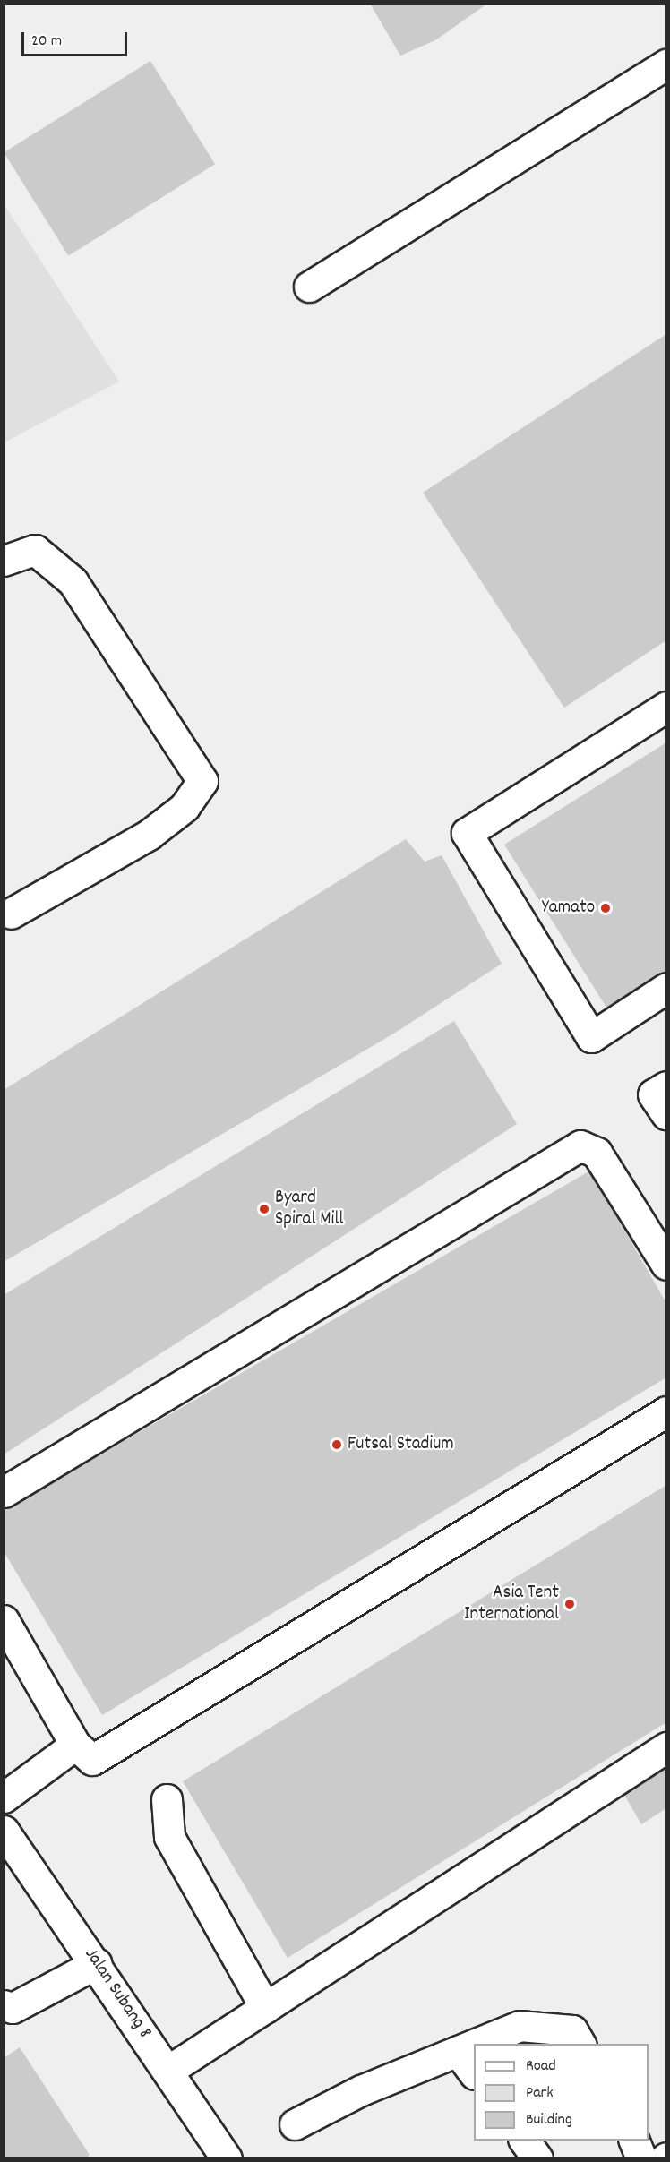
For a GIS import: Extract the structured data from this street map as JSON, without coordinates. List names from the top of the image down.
{
  "streets": {
    "street": ["Jalan Subang 8"]
  },
  "places": [
    "Yamato",
    "Byard Spiral Mill",
    "Futsal Stadium",
    "Asia Tent International"
  ],
  "legend": ["Road", "Park", "Building"],
  "scale_bar": "20 m"
}
